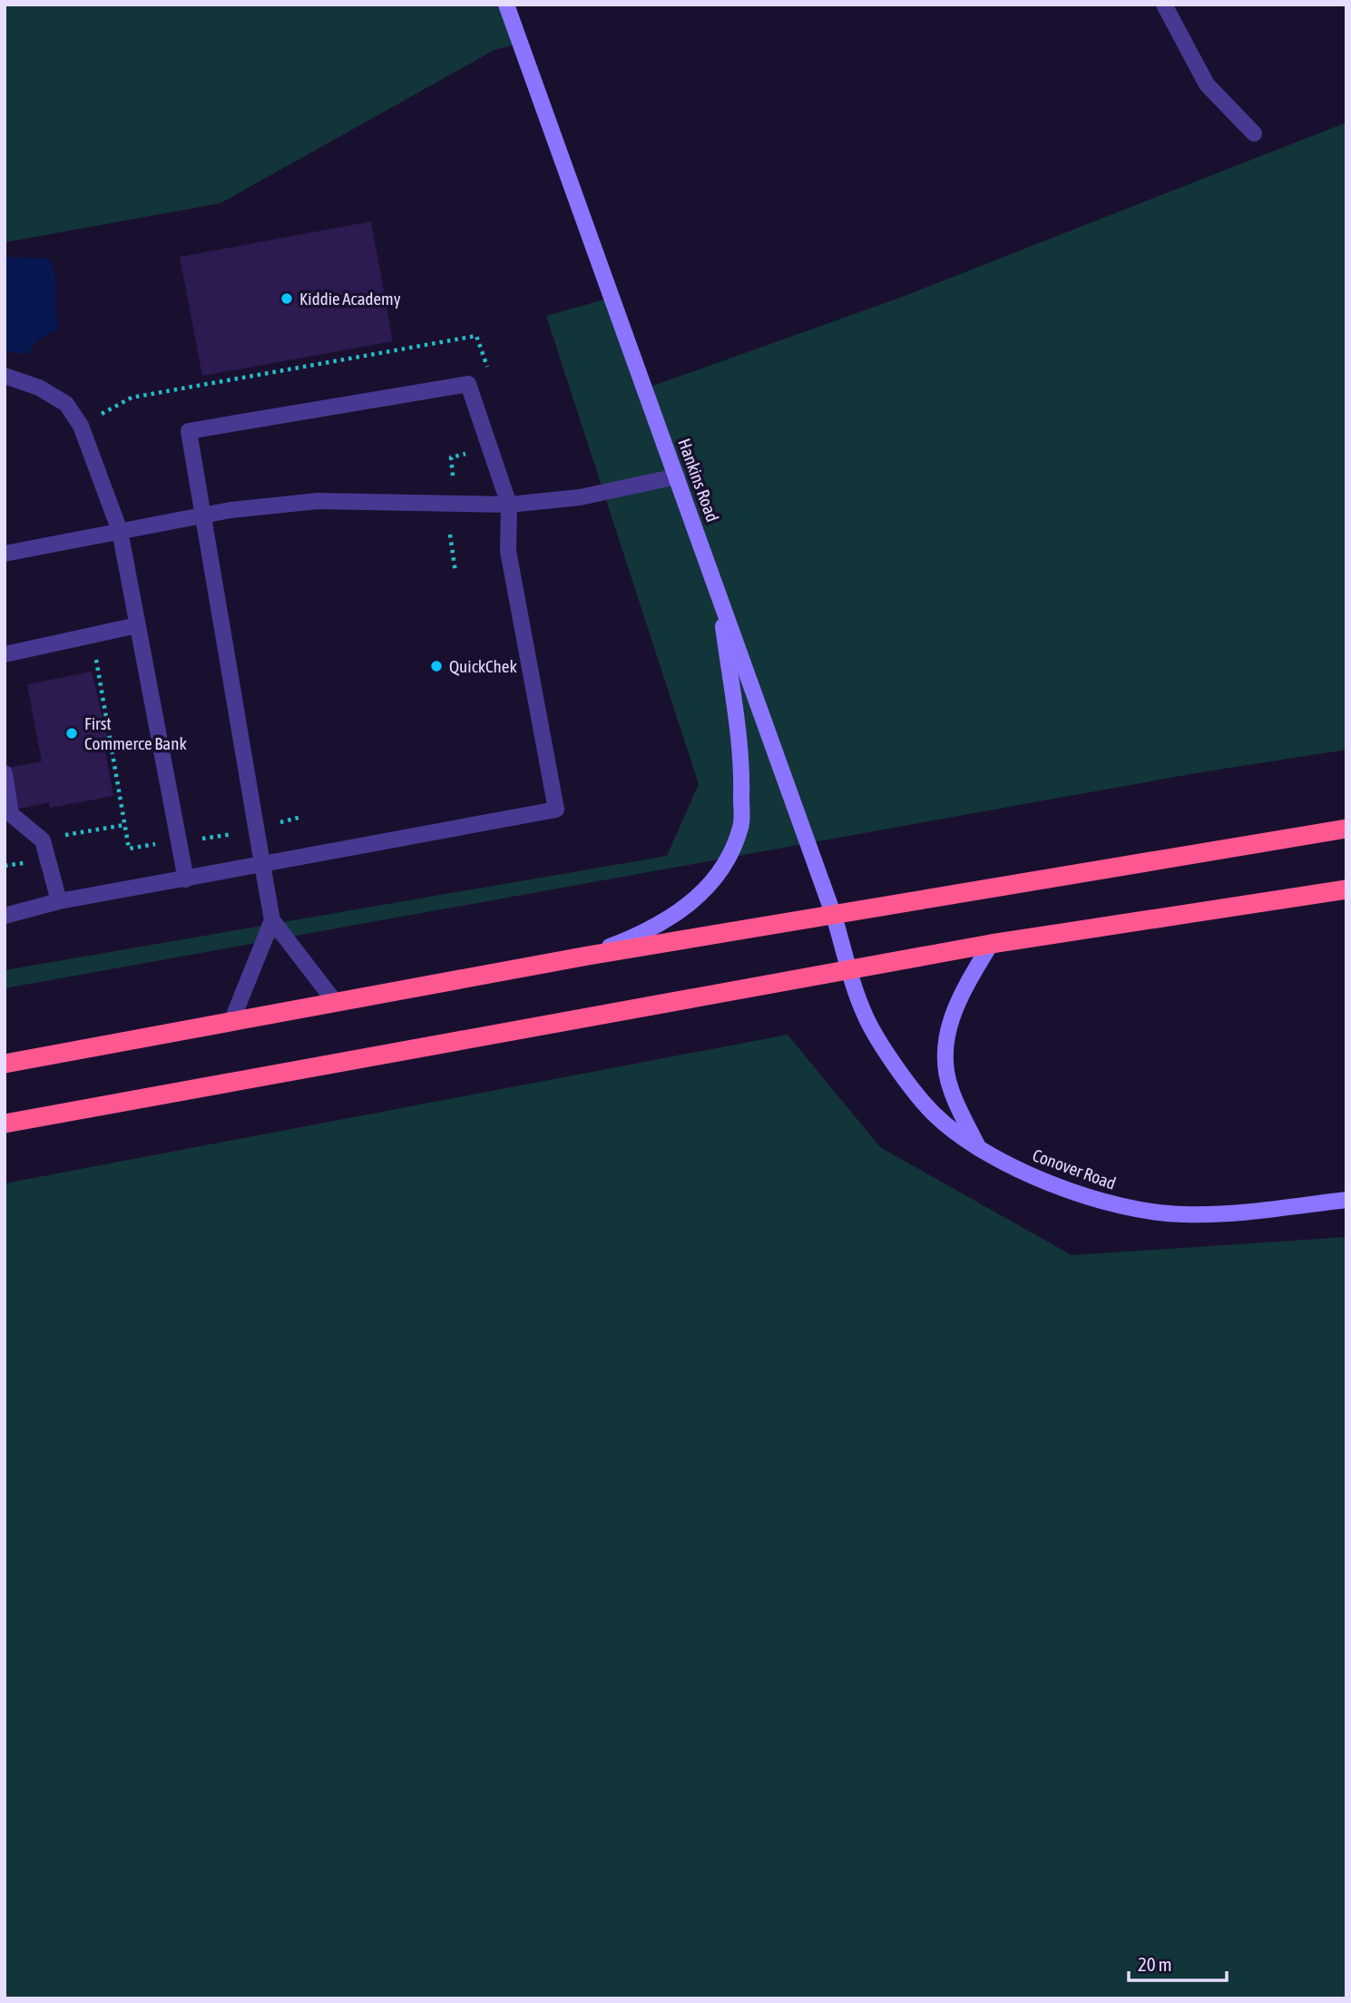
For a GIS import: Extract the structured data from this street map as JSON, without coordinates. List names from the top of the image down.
{
  "streets": {
    "main road": ["Hankins Road", "Conover Road"]
  },
  "crossings": [
    ["Hankins Road", "Conover Road"]
  ],
  "places": ["Kiddie Academy", "QuickChek", "First Commerce Bank"],
  "scale_bar": "20 m"
}
